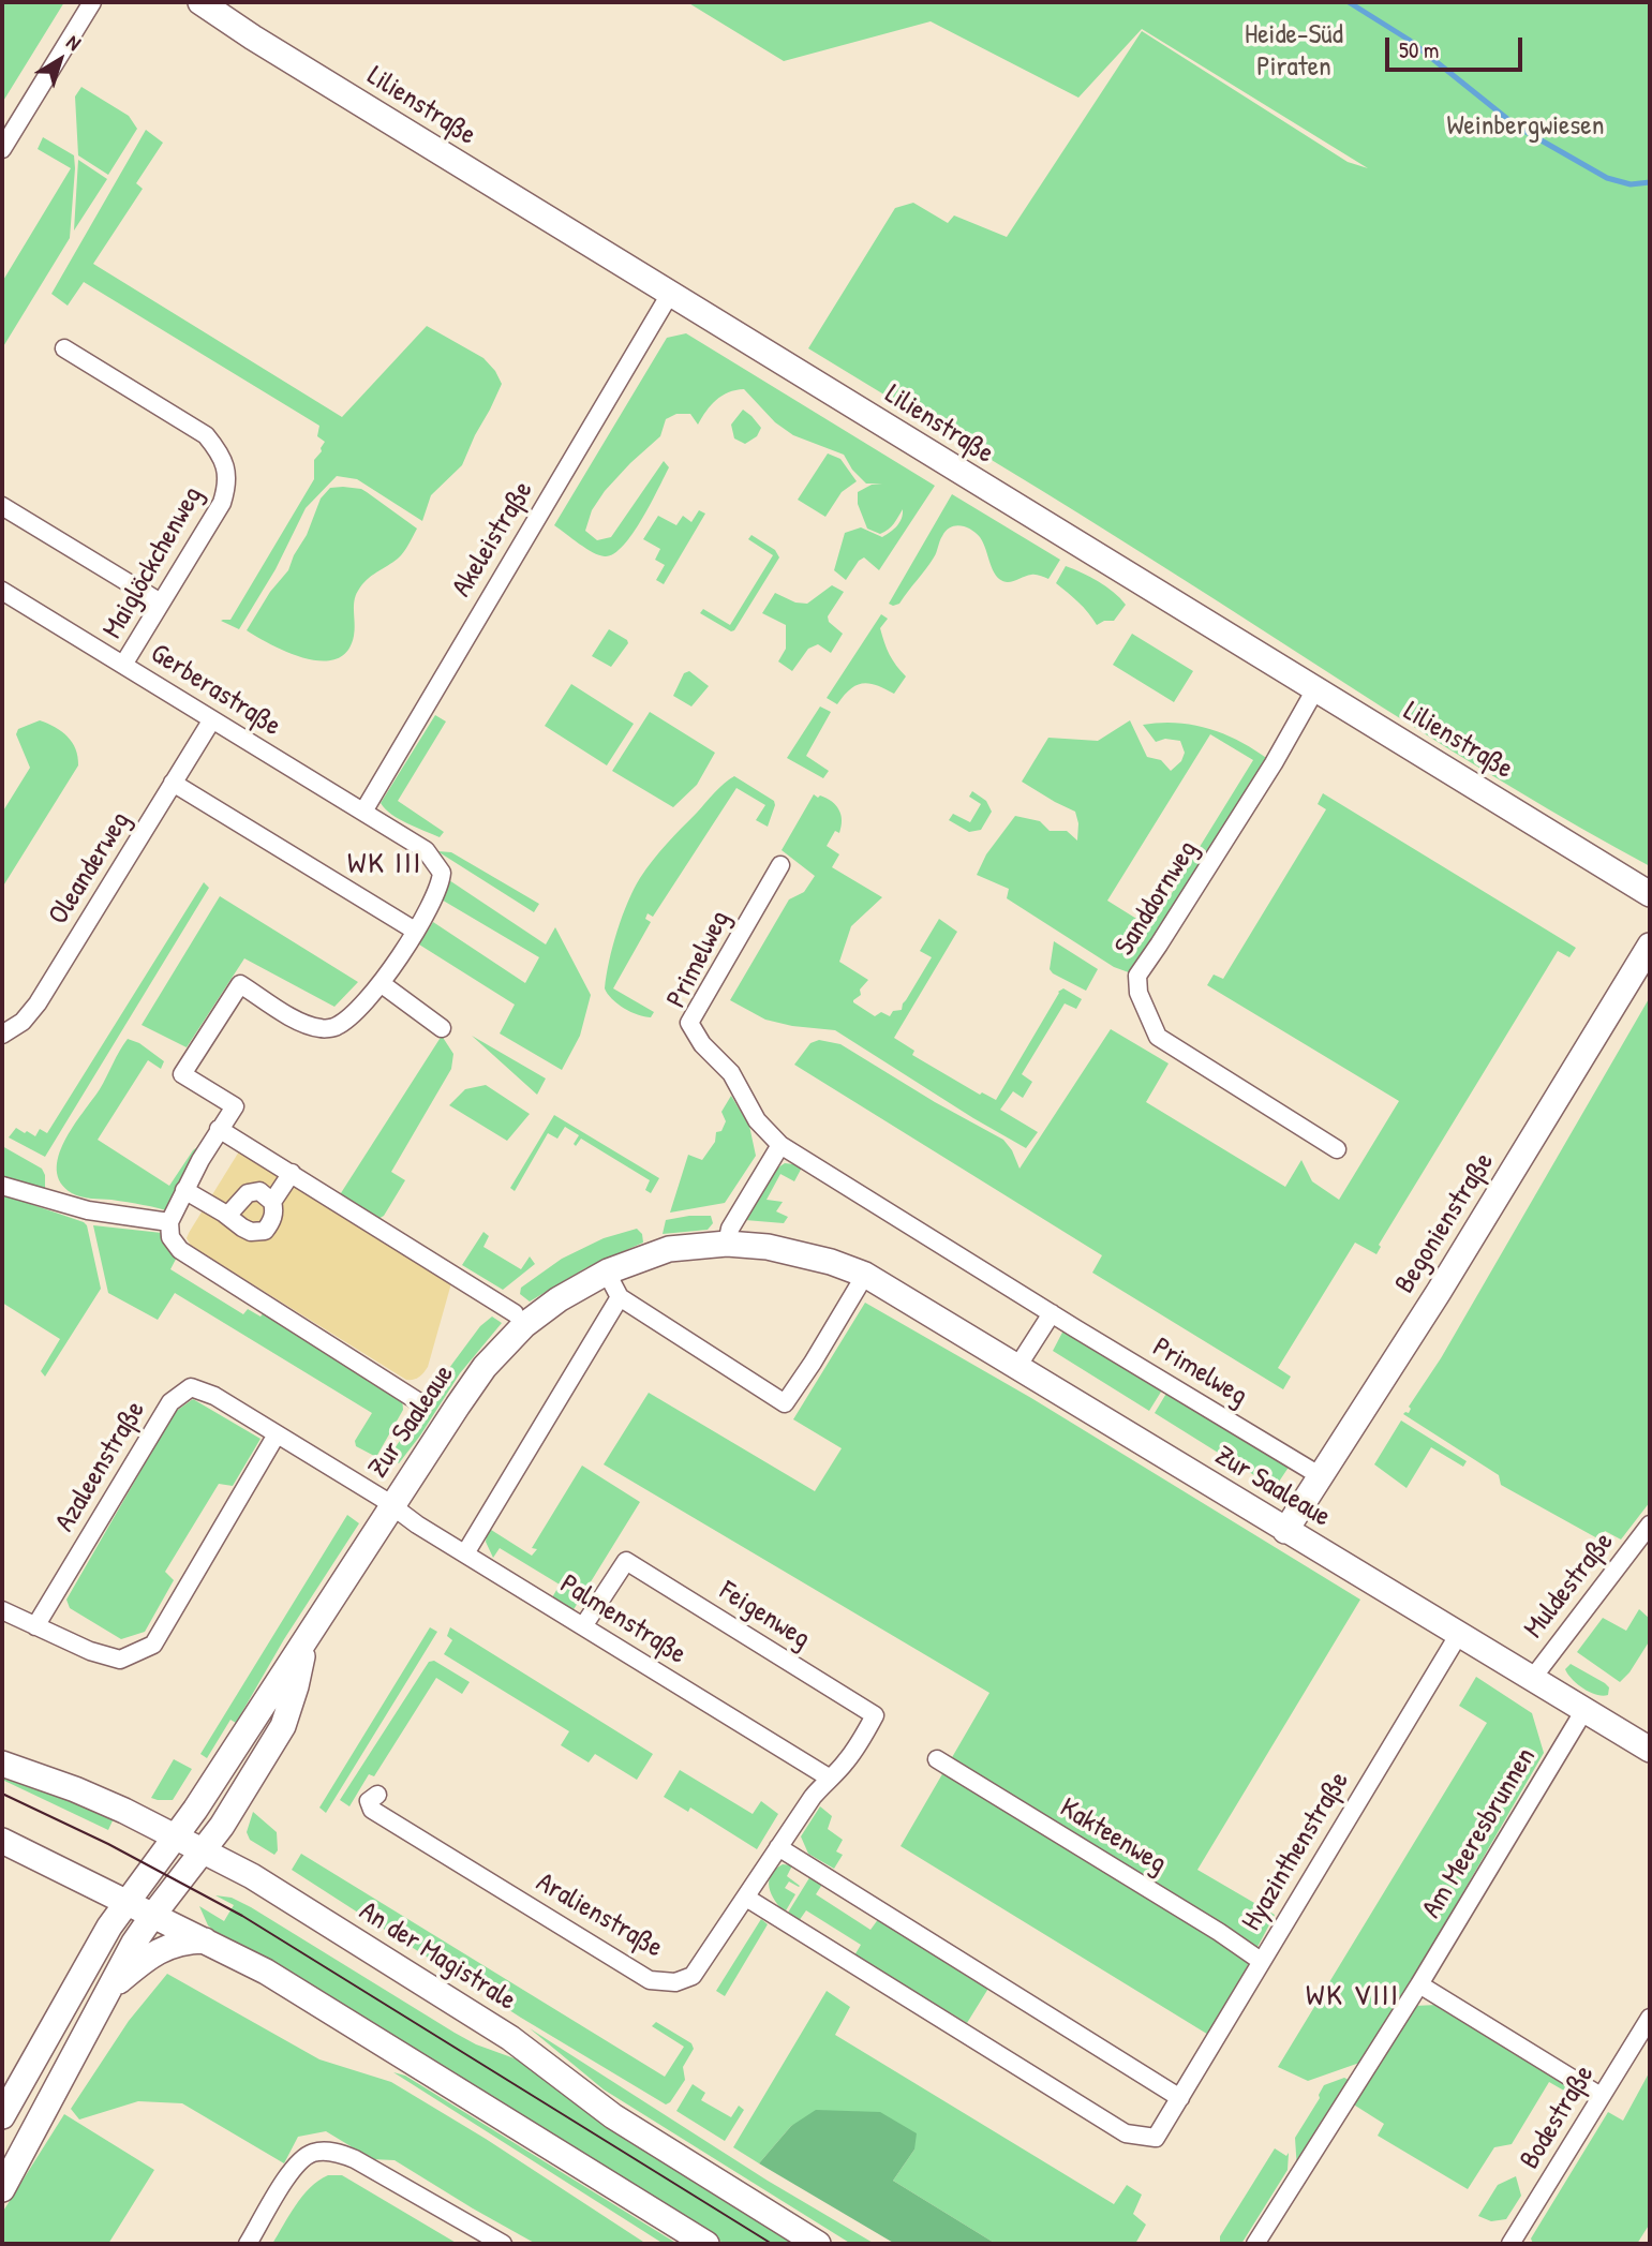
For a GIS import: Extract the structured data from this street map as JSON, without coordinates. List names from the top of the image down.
{
  "streets": {
    "street": [
      "Lilienstraße",
      "Akeleistraße",
      "Maiglöckchenweg",
      "Gerberastraße",
      "Oleanderweg",
      "Sanddornweg",
      "Primelweg",
      "Begonienstraße",
      "Zur Saaleaue",
      "Azaleenstraße",
      "Muldestraße",
      "Feigenweg",
      "Palmenstraße",
      "Am Meeresbrunnen",
      "Kakteenweg",
      "Hyazinthenstraße",
      "Aralienstraße",
      "An der Magistrale",
      "Bodestraße"
    ]
  },
  "crossings": [
    ["Lilienstraße", "Akeleistraße"],
    ["Lilienstraße", "Sanddornweg"],
    ["Akeleistraße", "Gerberastraße"],
    ["Maiglöckchenweg", "Gerberastraße"],
    ["Gerberastraße", "Oleanderweg"],
    ["Primelweg", "Begonienstraße"],
    ["Begonienstraße", "Zur Saaleaue"],
    ["Zur Saaleaue", "Azaleenstraße"],
    ["Zur Saaleaue", "Muldestraße"],
    ["Zur Saaleaue", "Palmenstraße"],
    ["Zur Saaleaue", "Am Meeresbrunnen"],
    ["Zur Saaleaue", "Hyazinthenstraße"],
    ["Zur Saaleaue", "An der Magistrale"],
    ["Azaleenstraße", "Palmenstraße"],
    ["Feigenweg", "Palmenstraße"],
    ["Feigenweg", "Aralienstraße"],
    ["Palmenstraße", "Aralienstraße"],
    ["Kakteenweg", "Hyazinthenstraße"],
    ["Hyazinthenstraße", "Aralienstraße"]
  ],
  "districts": ["WK III", "WK VIII"],
  "parks": ["Heide-Süd Piraten", "Weinbergwiesen"],
  "scale_bar": "50 m",
  "north": "top right"
}
